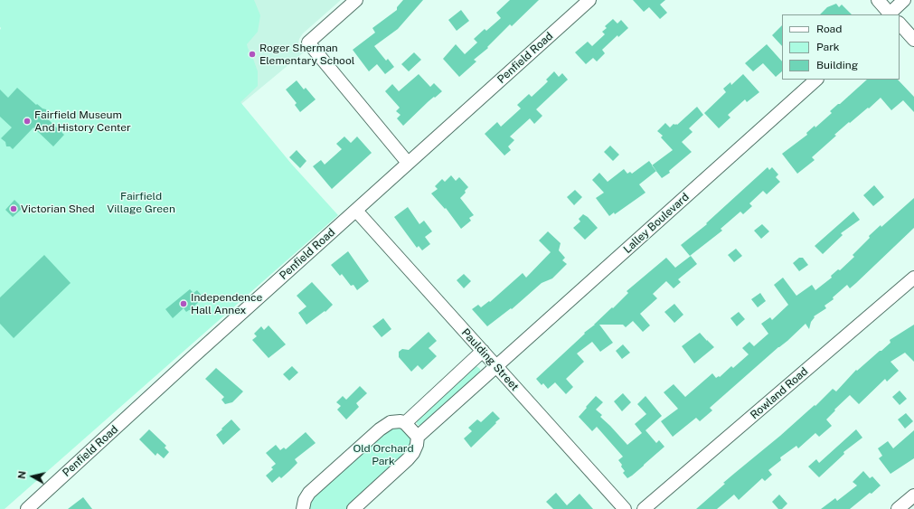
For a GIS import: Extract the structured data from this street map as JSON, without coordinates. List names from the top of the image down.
{
  "streets": {
    "street": [
      "Penfield Road",
      "Lalley Boulevard",
      "Paulding Street",
      "Rowland Road"
    ]
  },
  "crossings": [
    ["Penfield Road", "Paulding Street"],
    ["Lalley Boulevard", "Paulding Street"]
  ],
  "parks": ["Fairfield Village Green", "Old Orchard Park"],
  "places": [
    "Roger Sherman Elementary School",
    "Fairfield Museum And History Center",
    "Victorian Shed",
    "Independence Hall Annex"
  ],
  "legend": ["Road", "Park", "Building"],
  "north": "left"
}
